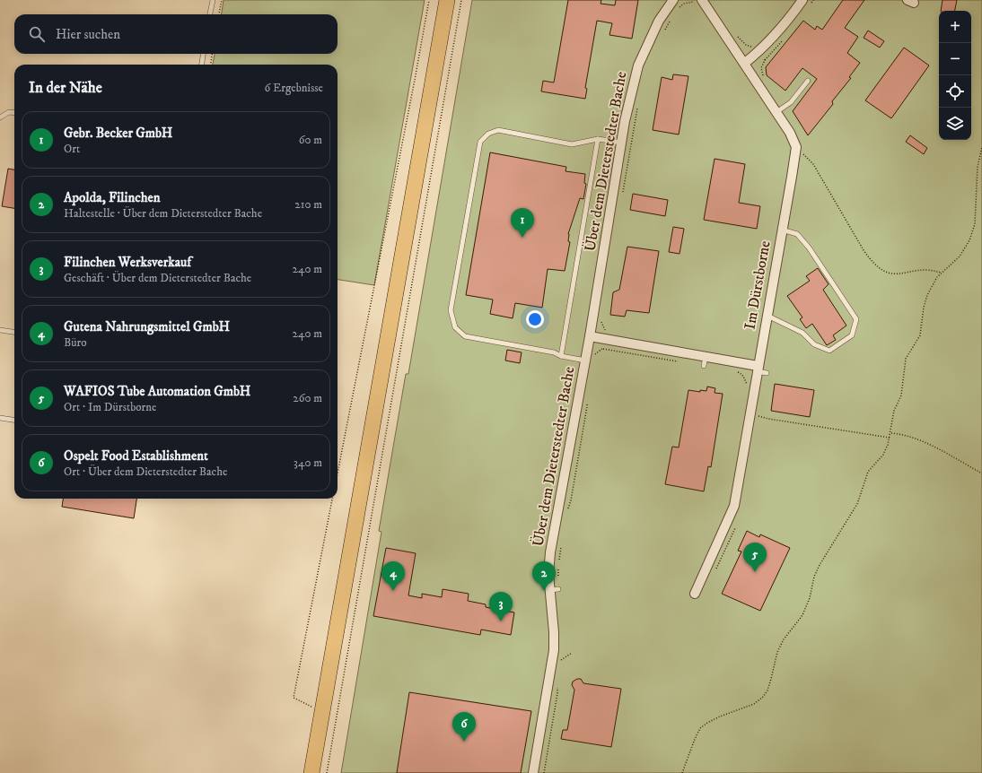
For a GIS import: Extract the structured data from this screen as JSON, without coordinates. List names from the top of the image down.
{
  "streets": {
    "street": ["Über dem Dieterstedter Bache", "Im Dürstborne"]
  },
  "page": {
    "map_buttons": ["+", "−"],
    "search": "Hier suchen",
    "heading": ["In der Nähe", "6 Ergebnisse"],
    "list": [
      {
        "mark": "1",
        "name": "Gebr. Becker GmbH",
        "note": "Ort",
        "value": "60 m"
      },
      {
        "mark": "2",
        "name": "Apolda, Filinchen",
        "note": "Haltestelle · Über dem Dieterstedter Bache",
        "value": "210 m"
      },
      {
        "mark": "3",
        "name": "Filinchen Werksverkauf",
        "note": "Geschäft · Über dem Dieterstedter Bache",
        "value": "240 m"
      },
      {
        "mark": "4",
        "name": "Gutena Nahrungsmittel GmbH",
        "note": "Büro",
        "value": "240 m"
      },
      {
        "mark": "5",
        "name": "WAFIOS Tube Automation GmbH",
        "note": "Ort · Im Dürstborne",
        "value": "260 m"
      },
      {
        "mark": "6",
        "name": "Ospelt Food Establishment",
        "note": "Ort · Über dem Dieterstedter Bache",
        "value": "340 m"
      }
    ],
    "pins": [
      "1",
      "5",
      "2",
      "4",
      "3",
      "6"
    ]
  }
}
